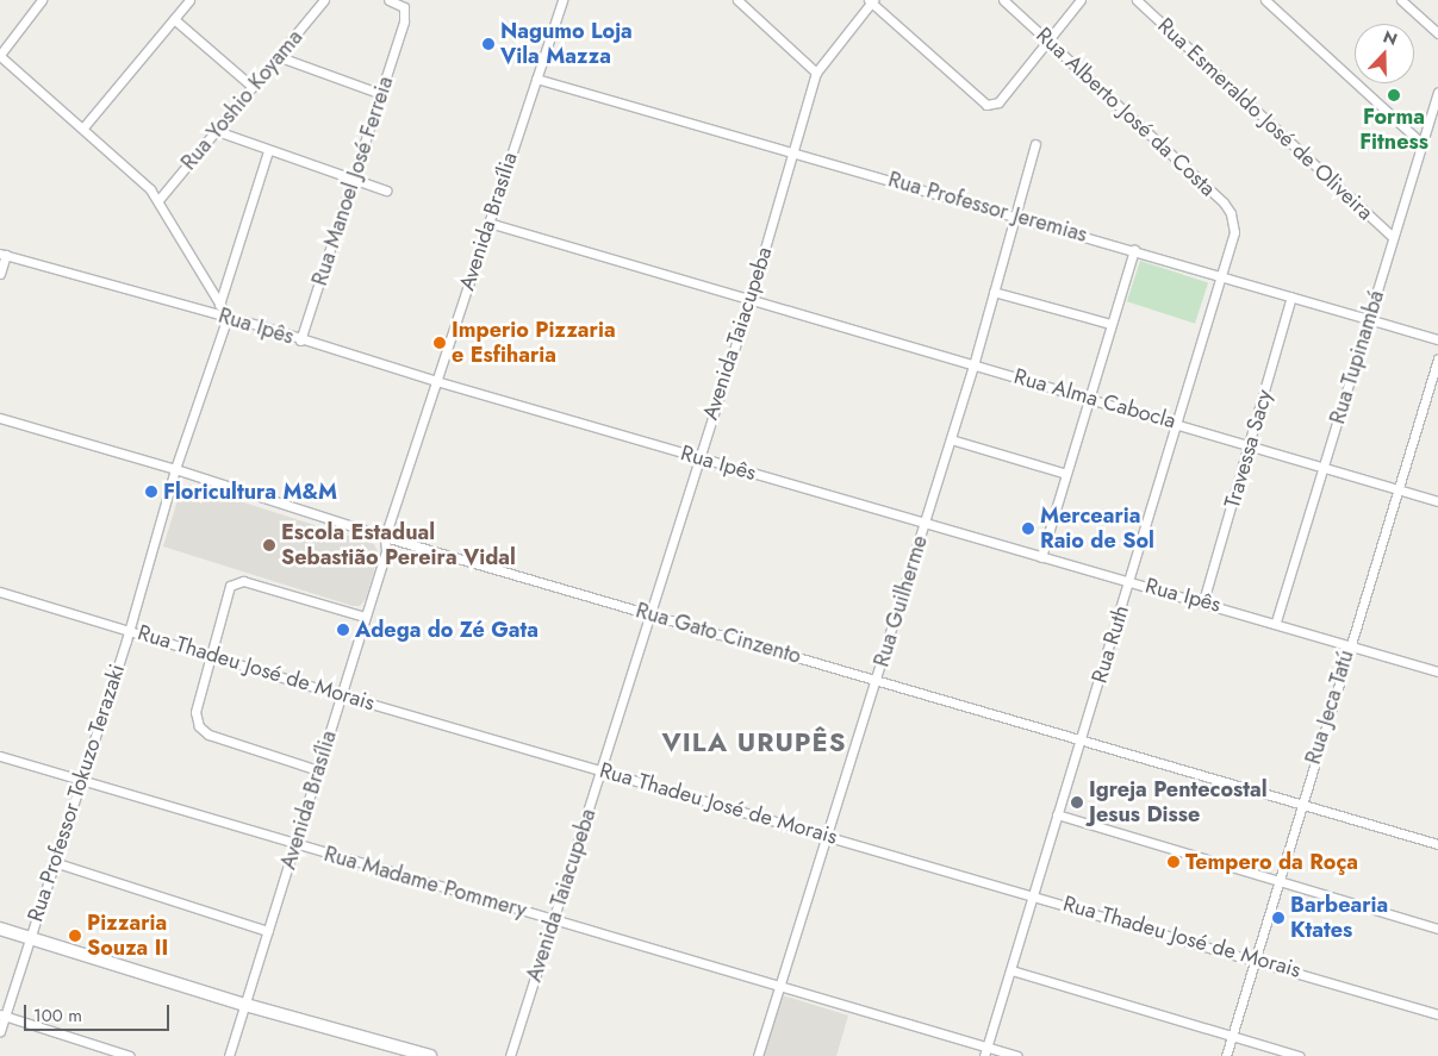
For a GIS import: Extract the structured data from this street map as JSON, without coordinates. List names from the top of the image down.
{
  "streets": {
    "street": [
      "Rua Yoshio Koyama",
      "Rua Alberto José da Costa",
      "Rua Esmeraldo José de Oliveira",
      "Rua Manoel José Ferreia",
      "Rua Professor Jeremias",
      "Avenida Brasília",
      "Rua Ipês",
      "Avenida Taiacupeba",
      "Rua Tupinambá",
      "Rua Alma Cabocla",
      "Travessa Sacy",
      "Rua Guilherme",
      "Rua Gato Cinzento",
      "Rua Ruth",
      "Rua Thadeu José de Morais",
      "Rua Jeca Tatú",
      "Rua Professor Tokuzo Terazaki",
      "Rua Madame Pommery"
    ]
  },
  "crossings": [
    ["Rua Alberto José da Costa", "Rua Ruth"],
    ["Rua Esmeraldo José de Oliveira", "Rua Tupinambá"],
    ["Rua Manoel José Ferreia", "Rua Ipês"],
    ["Rua Professor Jeremias", "Avenida Brasília"],
    ["Rua Professor Jeremias", "Avenida Taiacupeba"],
    ["Rua Professor Jeremias", "Rua Tupinambá"],
    ["Rua Professor Jeremias", "Travessa Sacy"],
    ["Rua Professor Jeremias", "Rua Guilherme"],
    ["Rua Professor Jeremias", "Rua Ruth"],
    ["Avenida Brasília", "Rua Ipês"],
    ["Avenida Brasília", "Rua Alma Cabocla"],
    ["Avenida Brasília", "Rua Gato Cinzento"],
    ["Avenida Brasília", "Rua Thadeu José de Morais"],
    ["Avenida Brasília", "Rua Madame Pommery"],
    ["Rua Ipês", "Avenida Taiacupeba"],
    ["Rua Ipês", "Rua Tupinambá"],
    ["Rua Ipês", "Travessa Sacy"],
    ["Rua Ipês", "Rua Guilherme"],
    ["Rua Ipês", "Rua Ruth"],
    ["Rua Ipês", "Rua Jeca Tatú"],
    ["Rua Ipês", "Rua Professor Tokuzo Terazaki"],
    ["Avenida Taiacupeba", "Rua Alma Cabocla"],
    ["Avenida Taiacupeba", "Rua Gato Cinzento"],
    ["Avenida Taiacupeba", "Rua Thadeu José de Morais"],
    ["Avenida Taiacupeba", "Rua Madame Pommery"],
    ["Rua Tupinambá", "Rua Alma Cabocla"],
    ["Rua Alma Cabocla", "Travessa Sacy"],
    ["Rua Alma Cabocla", "Rua Guilherme"],
    ["Rua Alma Cabocla", "Rua Ruth"],
    ["Rua Alma Cabocla", "Rua Jeca Tatú"],
    ["Rua Guilherme", "Rua Gato Cinzento"],
    ["Rua Guilherme", "Rua Thadeu José de Morais"],
    ["Rua Guilherme", "Rua Madame Pommery"],
    ["Rua Gato Cinzento", "Rua Ruth"],
    ["Rua Gato Cinzento", "Rua Jeca Tatú"],
    ["Rua Gato Cinzento", "Rua Professor Tokuzo Terazaki"],
    ["Rua Ruth", "Rua Thadeu José de Morais"],
    ["Rua Ruth", "Rua Madame Pommery"],
    ["Rua Thadeu José de Morais", "Rua Jeca Tatú"],
    ["Rua Thadeu José de Morais", "Rua Professor Tokuzo Terazaki"],
    ["Rua Professor Tokuzo Terazaki", "Rua Madame Pommery"]
  ],
  "districts": ["VILA URUPÊS"],
  "places": [
    "Nagumo Loja Vila Mazza",
    "Forma Fitness",
    "Imperio Pizzaria e Esfiharia",
    "Floricultura M&M",
    "Mercearia Raio de Sol",
    "Escola Estadual Sebastião Pereira Vidal",
    "Adega do Zé Gata",
    "Igreja Pentecostal Jesus Disse",
    "Tempero da Roça",
    "Barbearia Ktates",
    "Pizzaria Souza II"
  ],
  "scale_bar": "100 m",
  "north": "top"
}
